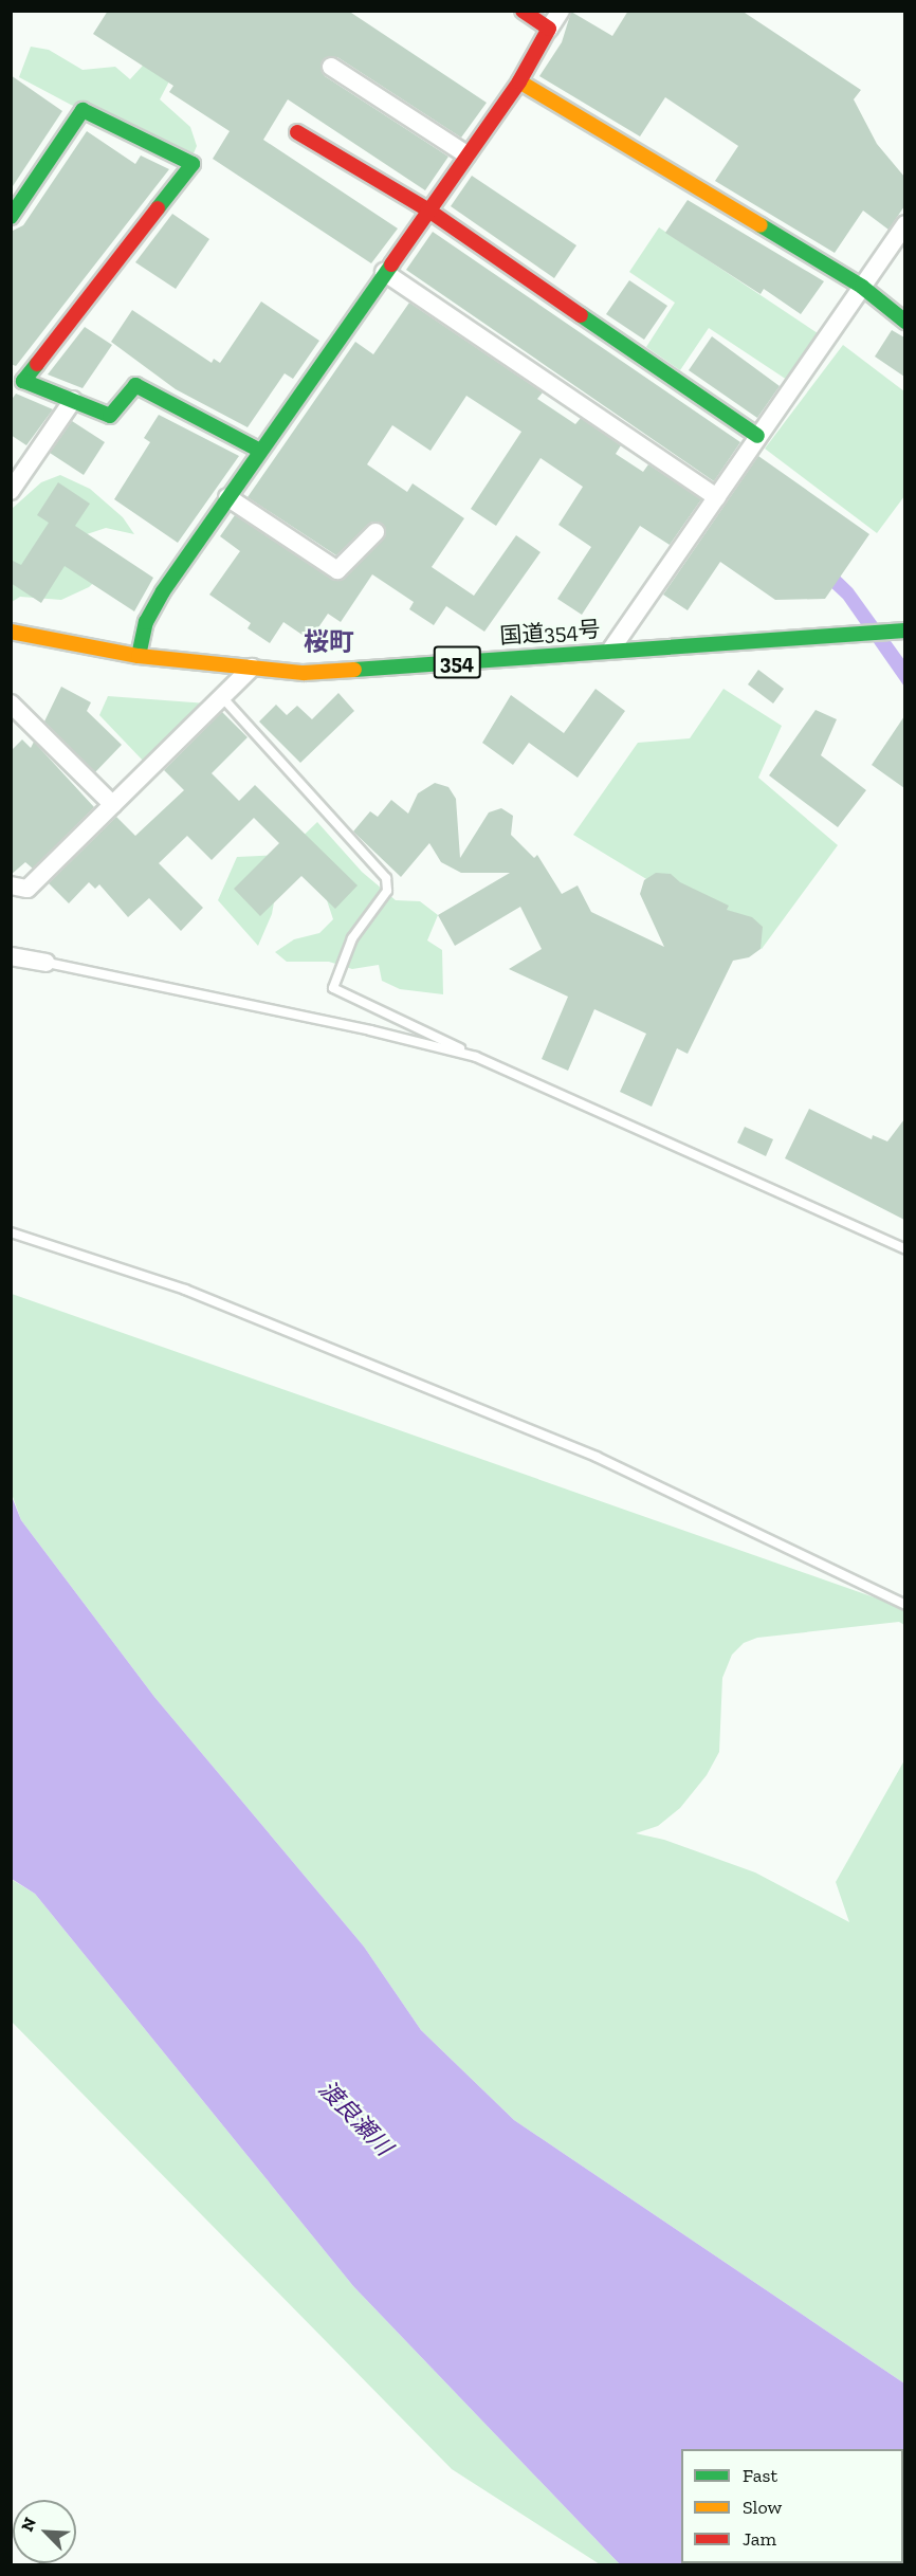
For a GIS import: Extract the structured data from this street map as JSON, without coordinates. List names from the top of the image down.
{
  "streets": {
    "main road": ["国道354号", "354"]
  },
  "districts": ["桜町"],
  "water": ["渡良瀬川"],
  "legend": ["Fast", "Slow", "Jam"],
  "north": "top left"
}
